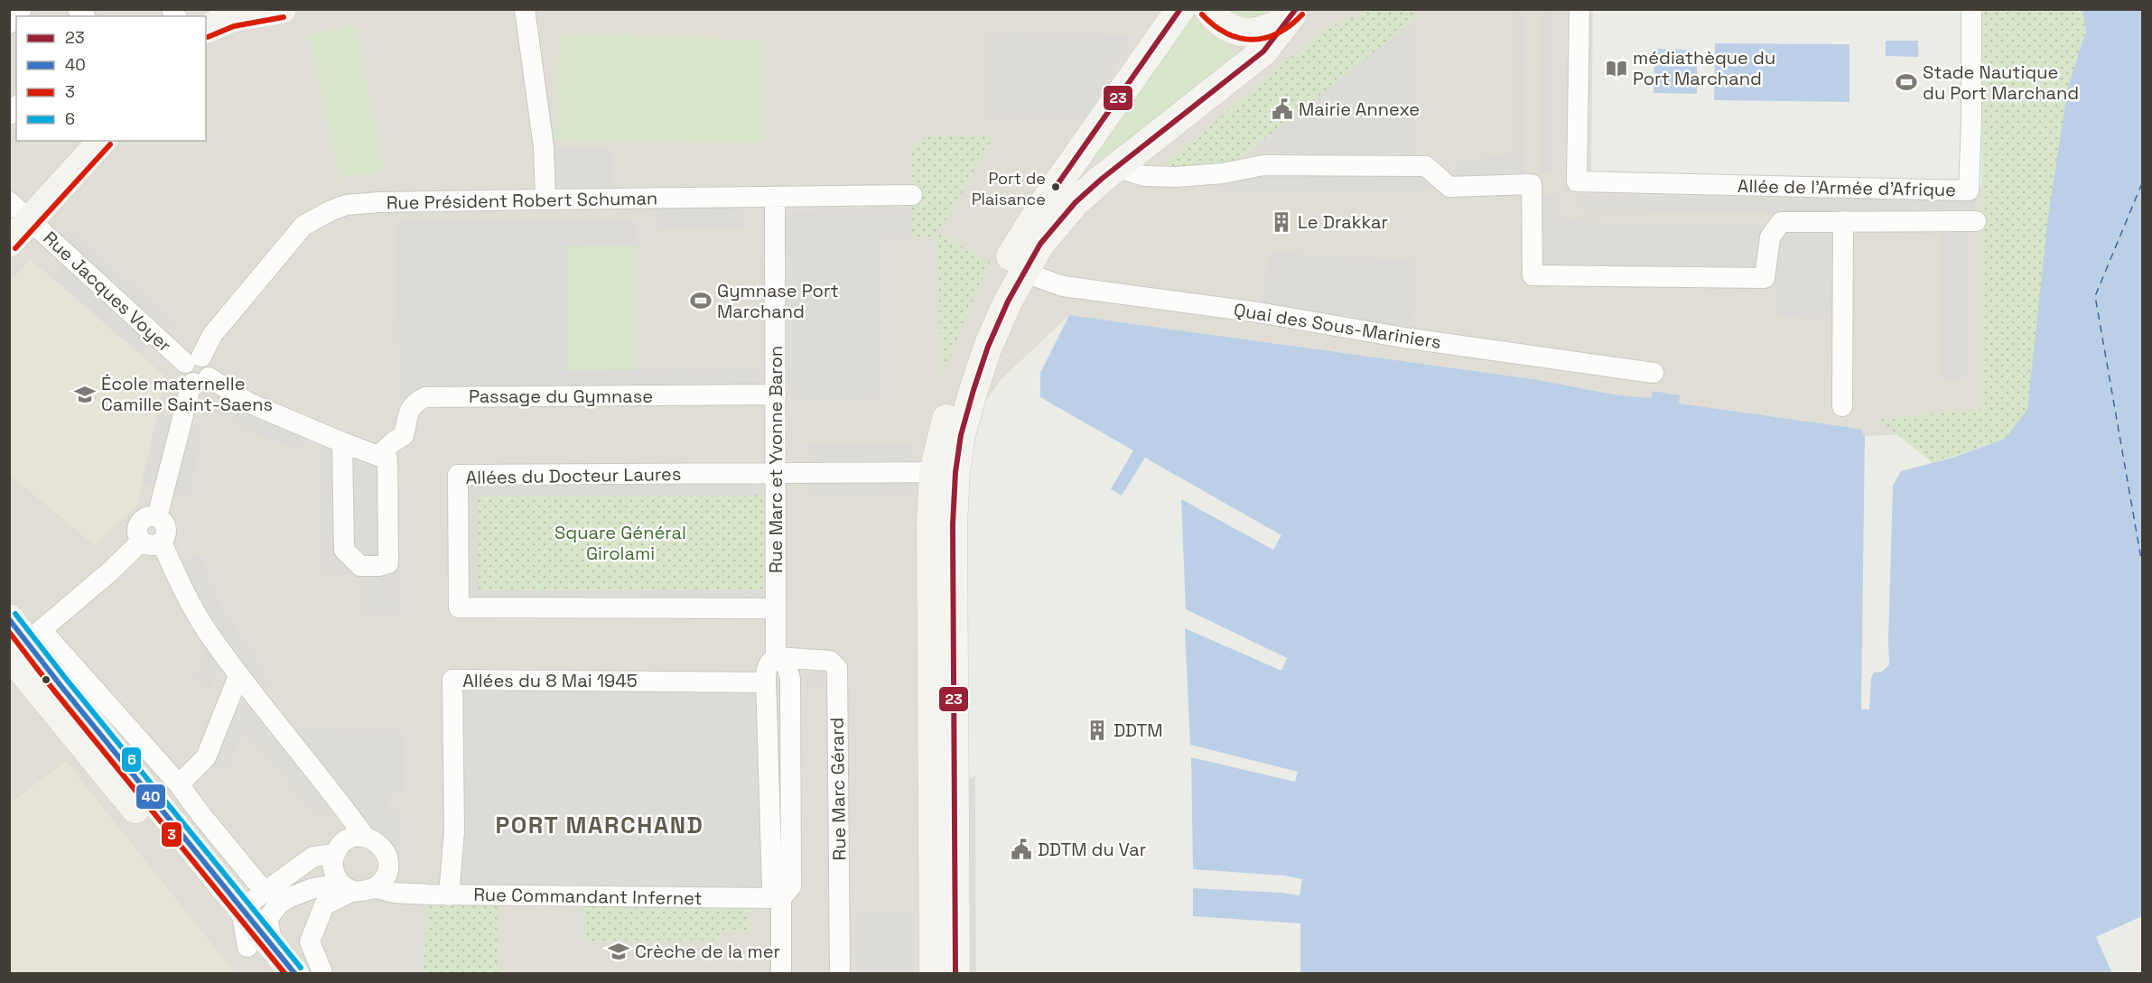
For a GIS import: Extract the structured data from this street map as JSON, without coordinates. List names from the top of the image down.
{
  "streets": {
    "street": [
      "Allée de l'Armée d'Afrique",
      "Rue Président Robert Schuman",
      "Rue Jacques Voyer",
      "Quai des Sous-Mariniers",
      "Passage du Gymnase",
      "Rue Marc et Yvonne Baron",
      "Allées du Docteur Laures",
      "Allées du 8 Mai 1945",
      "Rue Marc Gérard",
      "Rue Commandant Infernet"
    ]
  },
  "crossings": [
    ["Rue Président Robert Schuman", "Rue Jacques Voyer"],
    ["Rue Président Robert Schuman", "Rue Marc et Yvonne Baron"],
    ["Passage du Gymnase", "Rue Marc et Yvonne Baron"],
    ["Rue Marc et Yvonne Baron", "Allées du Docteur Laures"],
    ["Rue Marc et Yvonne Baron", "Allées du 8 Mai 1945"],
    ["Rue Marc et Yvonne Baron", "Rue Marc Gérard"],
    ["Rue Marc et Yvonne Baron", "Rue Commandant Infernet"],
    ["Allées du 8 Mai 1945", "Rue Commandant Infernet"]
  ],
  "districts": ["PORT MARCHAND"],
  "parks": ["Square Général Girolami"],
  "places": {
    "library": ["médiathèque du Port Marchand"],
    "sports": ["Stade Nautique du Port Marchand", "Gymnase Port Marchand"],
    "public building": ["Mairie Annexe", "DDTM du Var"],
    "other": ["Port de Plaisance"],
    "building": ["Le Drakkar", "DDTM"],
    "school or university": ["École maternelle Camille Saint-Saens", "Crèche de la mer"]
  },
  "lines": [
    "transit line 23",
    "transit line 3",
    "transit line 6",
    "transit line 40"
  ],
  "legend": [
    "23",
    "40",
    "3",
    "6"
  ]
}
